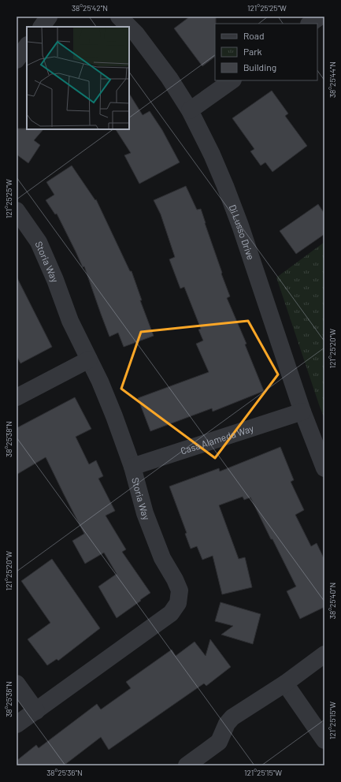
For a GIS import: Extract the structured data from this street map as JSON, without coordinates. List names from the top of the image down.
{
  "streets": {
    "street": ["Di Lusso Drive", "Storia Way", "Casa Alameda Way"]
  },
  "crossings": [
    ["Di Lusso Drive", "Casa Alameda Way"],
    ["Storia Way", "Casa Alameda Way"]
  ],
  "legend": ["Road", "Park", "Building"],
  "coordinates": [
    "38°25'42\"N",
    "121°25'25\"W",
    "38°25'44\"N",
    "121°25'20\"W",
    "38°25'38\"N",
    "38°25'40\"N",
    "38°25'36\"N",
    "121°25'15\"W"
  ]
}
